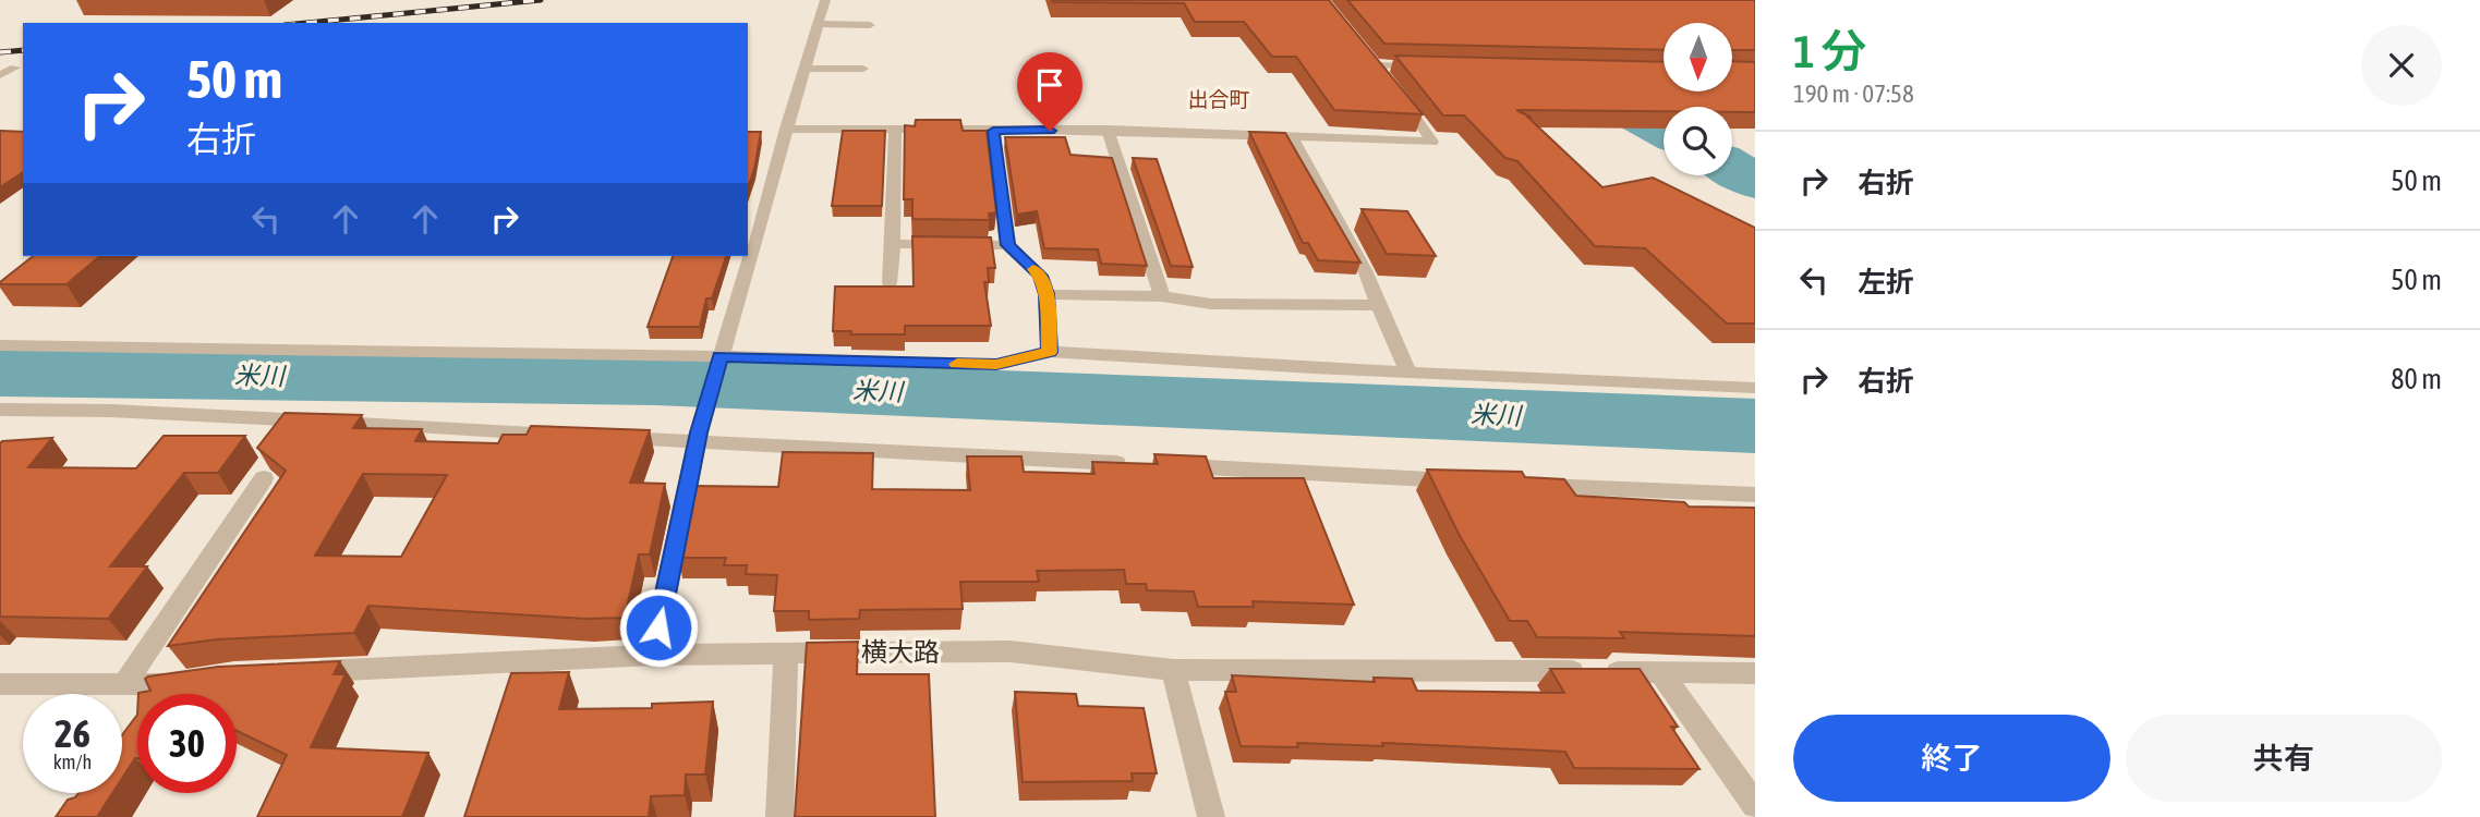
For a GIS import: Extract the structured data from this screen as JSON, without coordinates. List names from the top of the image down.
{
  "streets": {
    "street": ["横大路"]
  },
  "districts": ["出合町"],
  "water": ["米川"],
  "north": "bottom",
  "page": {
    "heading": ["1 分", "190 m · 07:58"],
    "turn": ["50 m", "右折"],
    "list": [
      {
        "name": "右折",
        "value": "50 m"
      },
      {
        "name": "左折",
        "value": "50 m"
      },
      {
        "name": "右折",
        "value": "80 m"
      }
    ],
    "speed": "26 km/h",
    "limit": "30",
    "buttons": ["終了", "共有"]
  }
}
